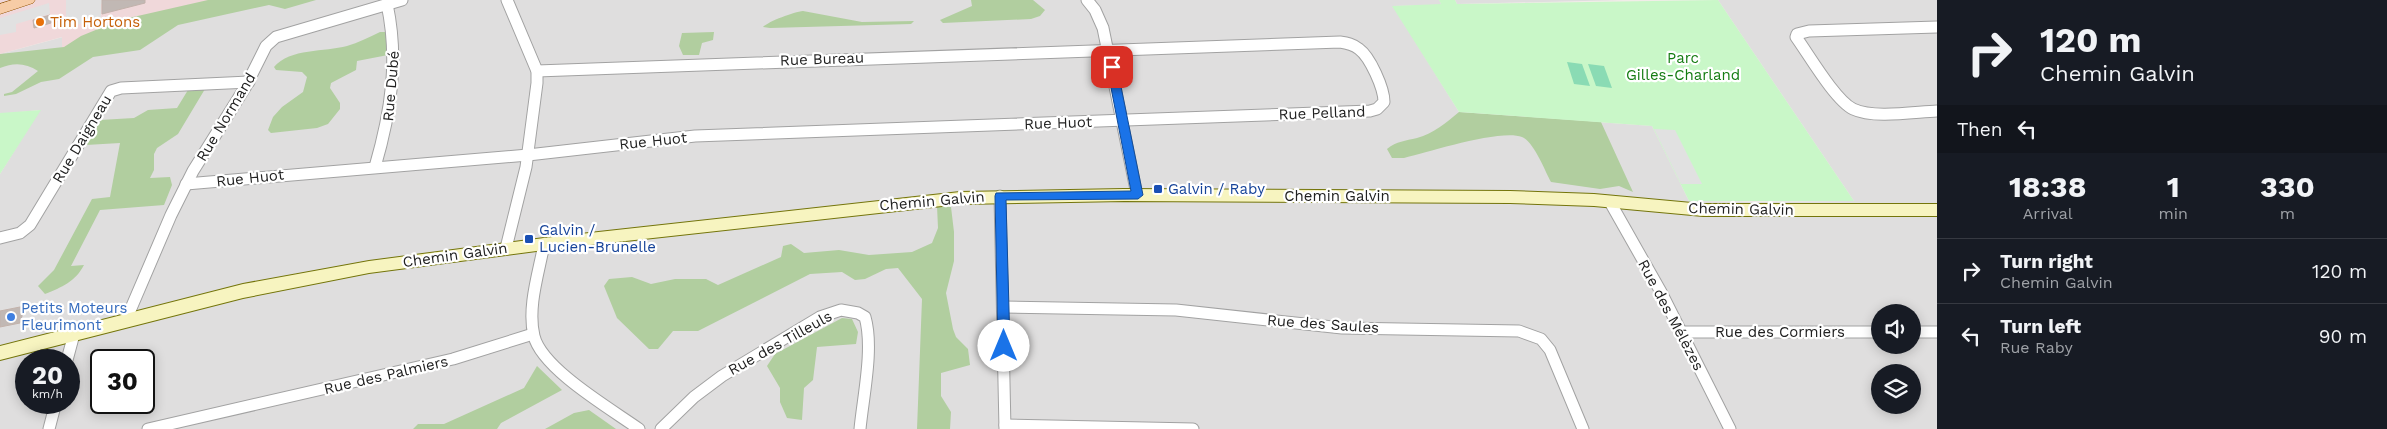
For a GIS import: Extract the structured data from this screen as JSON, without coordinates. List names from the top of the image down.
{
  "streets": {
    "street": [
      "Rue Bureau",
      "Rue Dubé",
      "Rue Pelland",
      "Rue Normand",
      "Rue Huot",
      "Rue Daigneau",
      "Chemin Galvin",
      "Rue des Mélèzes",
      "Rue des Saules",
      "Rue des Cormiers",
      "Rue des Tilleuls",
      "Rue des Palmiers"
    ]
  },
  "crossings": [
    ["Rue Bureau", "Rue Pelland"],
    ["Rue Dubé", "Rue Normand"],
    ["Rue Dubé", "Rue Huot"],
    ["Rue Pelland", "Rue Huot"],
    ["Rue Normand", "Rue Huot"],
    ["Rue Normand", "Rue Daigneau"],
    ["Rue Normand", "Chemin Galvin"],
    ["Chemin Galvin", "Rue des Mélèzes"],
    ["Rue des Mélèzes", "Rue des Cormiers"]
  ],
  "parks": ["Parc Gilles-Charland"],
  "places": {
    "other": ["Tim Hortons", "Petits Moteurs Fleurimont"],
    "transit": ["Galvin / Raby", "Galvin / Lucien-Brunelle"]
  },
  "page": {
    "turn": ["120 m", "Chemin Galvin"],
    "then": "Then",
    "eta": [
      "18:38",
      "Arrival",
      "1",
      "min",
      "330",
      "m"
    ],
    "list": [
      {
        "name": "Turn right",
        "note": "Chemin Galvin",
        "value": "120 m"
      },
      {
        "name": "Turn left",
        "note": "Rue Raby",
        "value": "90 m"
      }
    ],
    "speed": "20 km/h",
    "limit": "30"
  }
}
